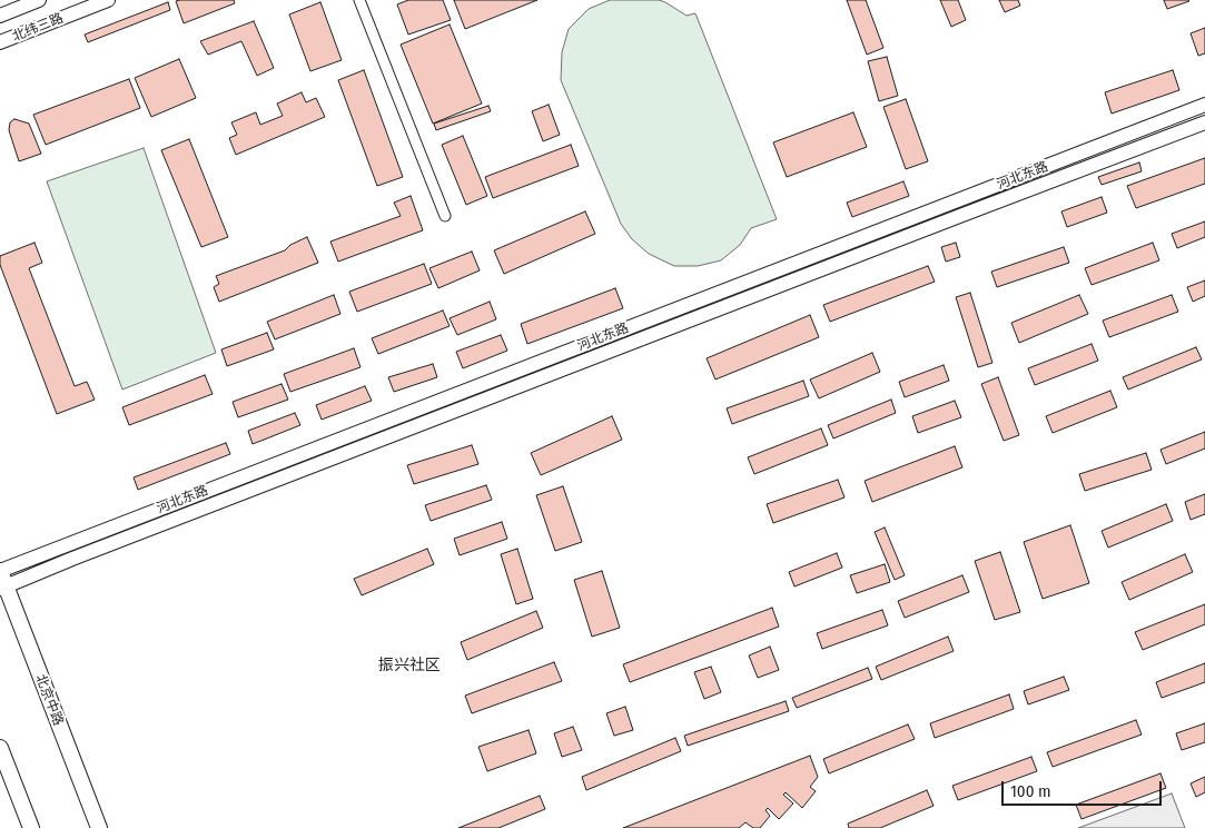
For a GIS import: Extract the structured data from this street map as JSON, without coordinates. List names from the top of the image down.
{
  "streets": {
    "main road": ["北纬三路", "河北东路", "北京中路"]
  },
  "crossings": [
    ["河北东路", "北京中路"]
  ],
  "districts": ["振兴社区"],
  "scale_bar": "100 m"
}
